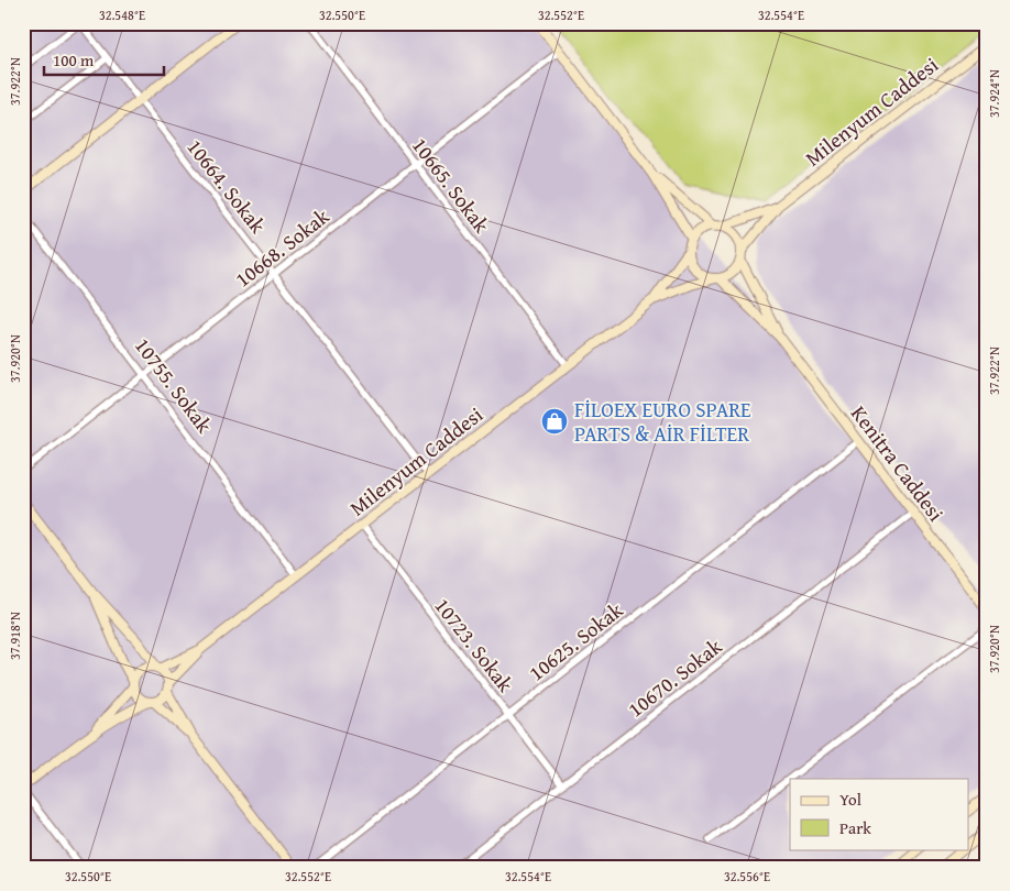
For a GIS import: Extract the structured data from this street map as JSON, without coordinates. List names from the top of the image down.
{
  "streets": {
    "street": [
      "Milenyum Caddesi",
      "10665. Sokak",
      "10664. Sokak",
      "10668. Sokak",
      "10755. Sokak",
      "Kenitra Caddesi",
      "10625. Sokak",
      "10723. Sokak",
      "10670. Sokak"
    ]
  },
  "crossings": [
    ["Milenyum Caddesi", "10665. Sokak"],
    ["Milenyum Caddesi", "10664. Sokak"],
    ["Milenyum Caddesi", "10755. Sokak"],
    ["Milenyum Caddesi", "10723. Sokak"],
    ["10665. Sokak", "10668. Sokak"],
    ["10664. Sokak", "10668. Sokak"],
    ["10668. Sokak", "10755. Sokak"],
    ["Kenitra Caddesi", "10625. Sokak"],
    ["Kenitra Caddesi", "10670. Sokak"],
    ["10625. Sokak", "10723. Sokak"],
    ["10723. Sokak", "10670. Sokak"]
  ],
  "places": {
    "shop": ["FİLOEX EURO SPARE PARTS & AİR FİLTER"]
  },
  "legend": ["Yol", "Park"],
  "scale_bar": "100 m",
  "coordinates": [
    "32.548°E",
    "32.550°E",
    "32.552°E",
    "32.554°E",
    "37.922°N",
    "37.924°N",
    "37.920°N",
    "37.918°N",
    "32.556°E"
  ]
}
